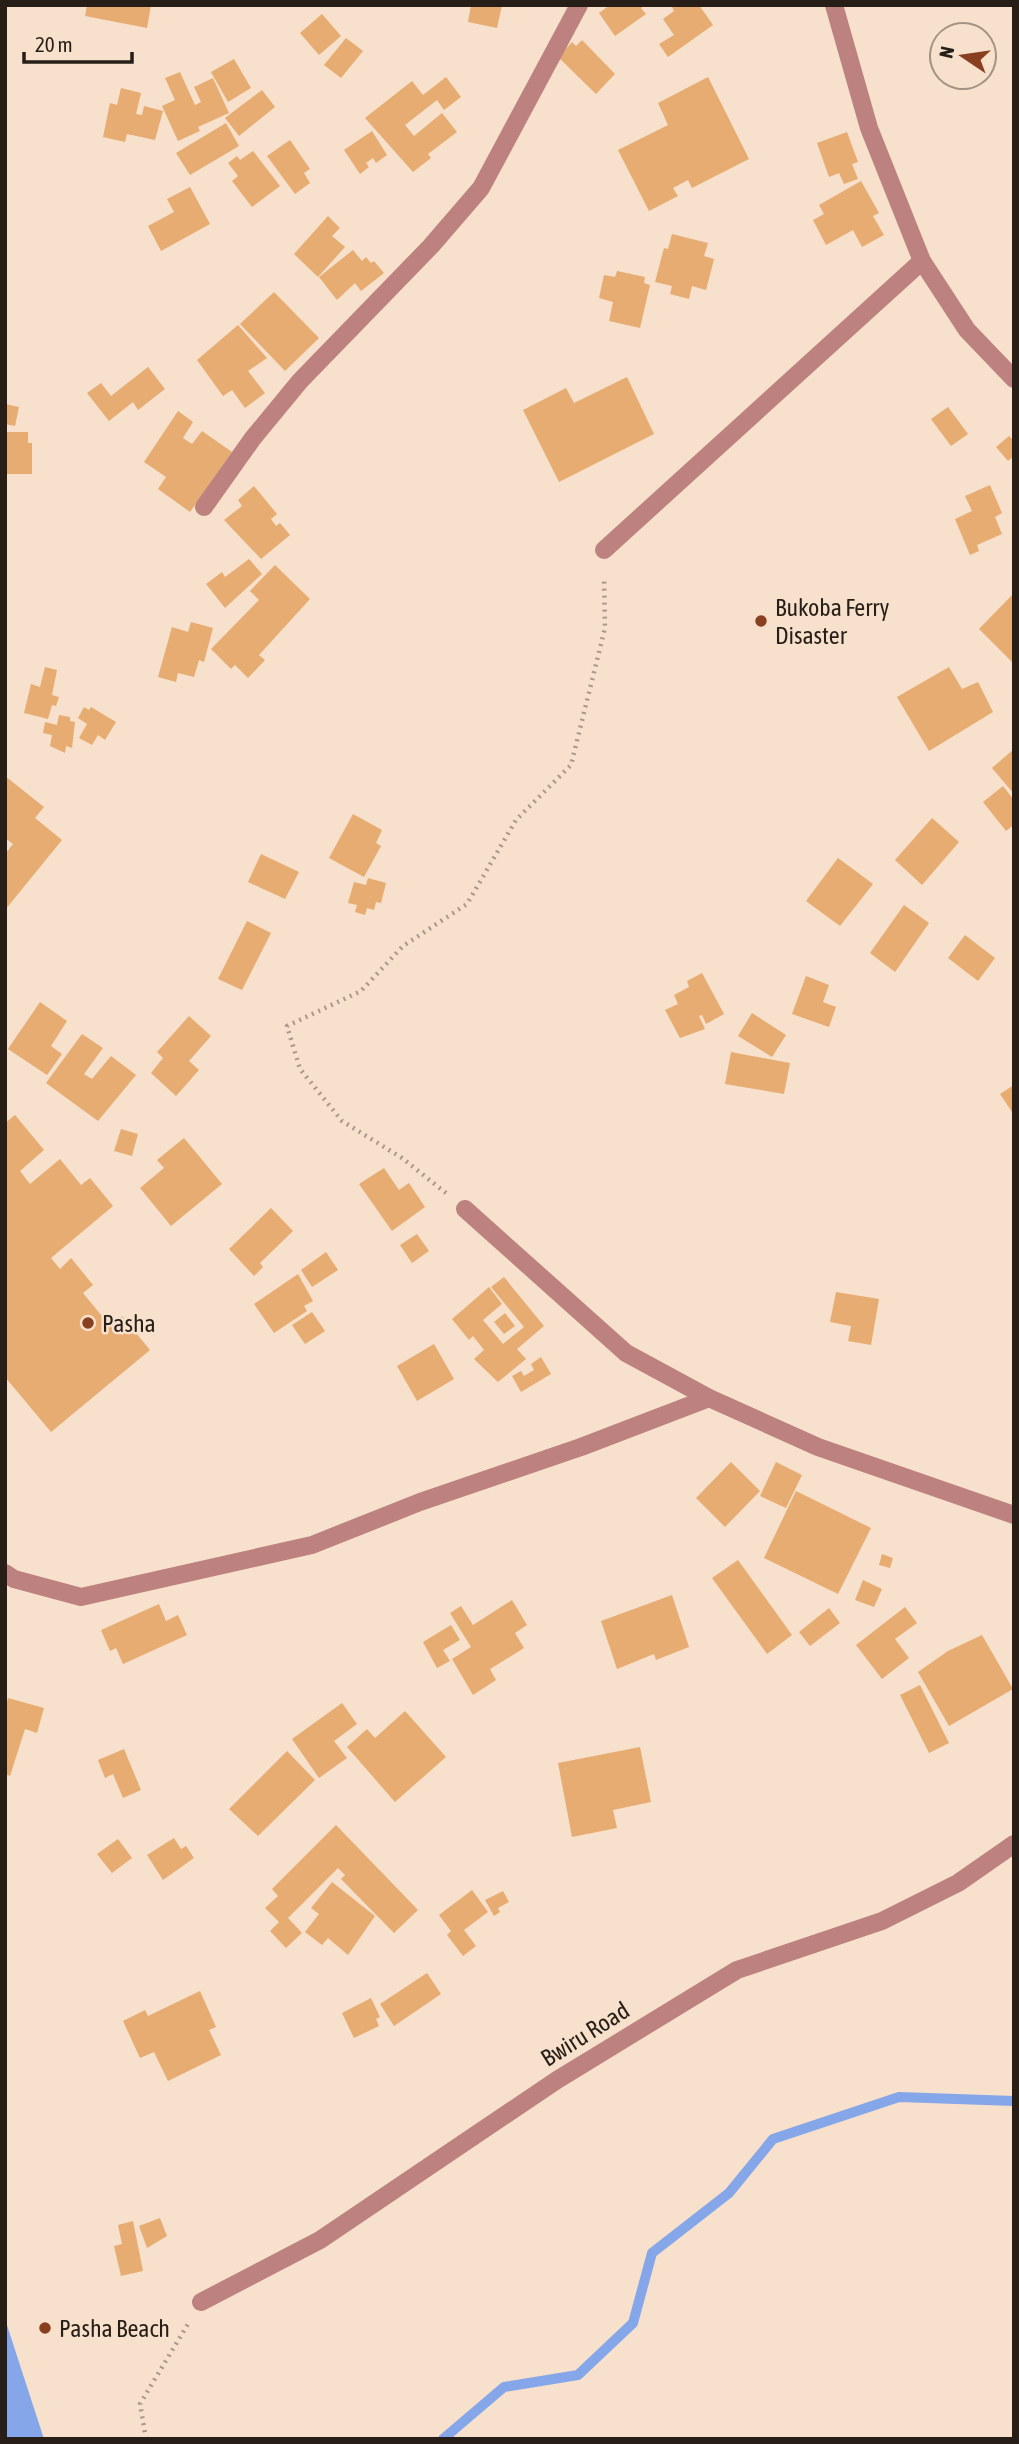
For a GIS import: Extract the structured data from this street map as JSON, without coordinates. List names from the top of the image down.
{
  "streets": {
    "street": ["Bwiru Road"]
  },
  "places": ["Bukoba Ferry Disaster", "Pasha", "Pasha Beach"],
  "scale_bar": "20 m",
  "north": "left"
}
